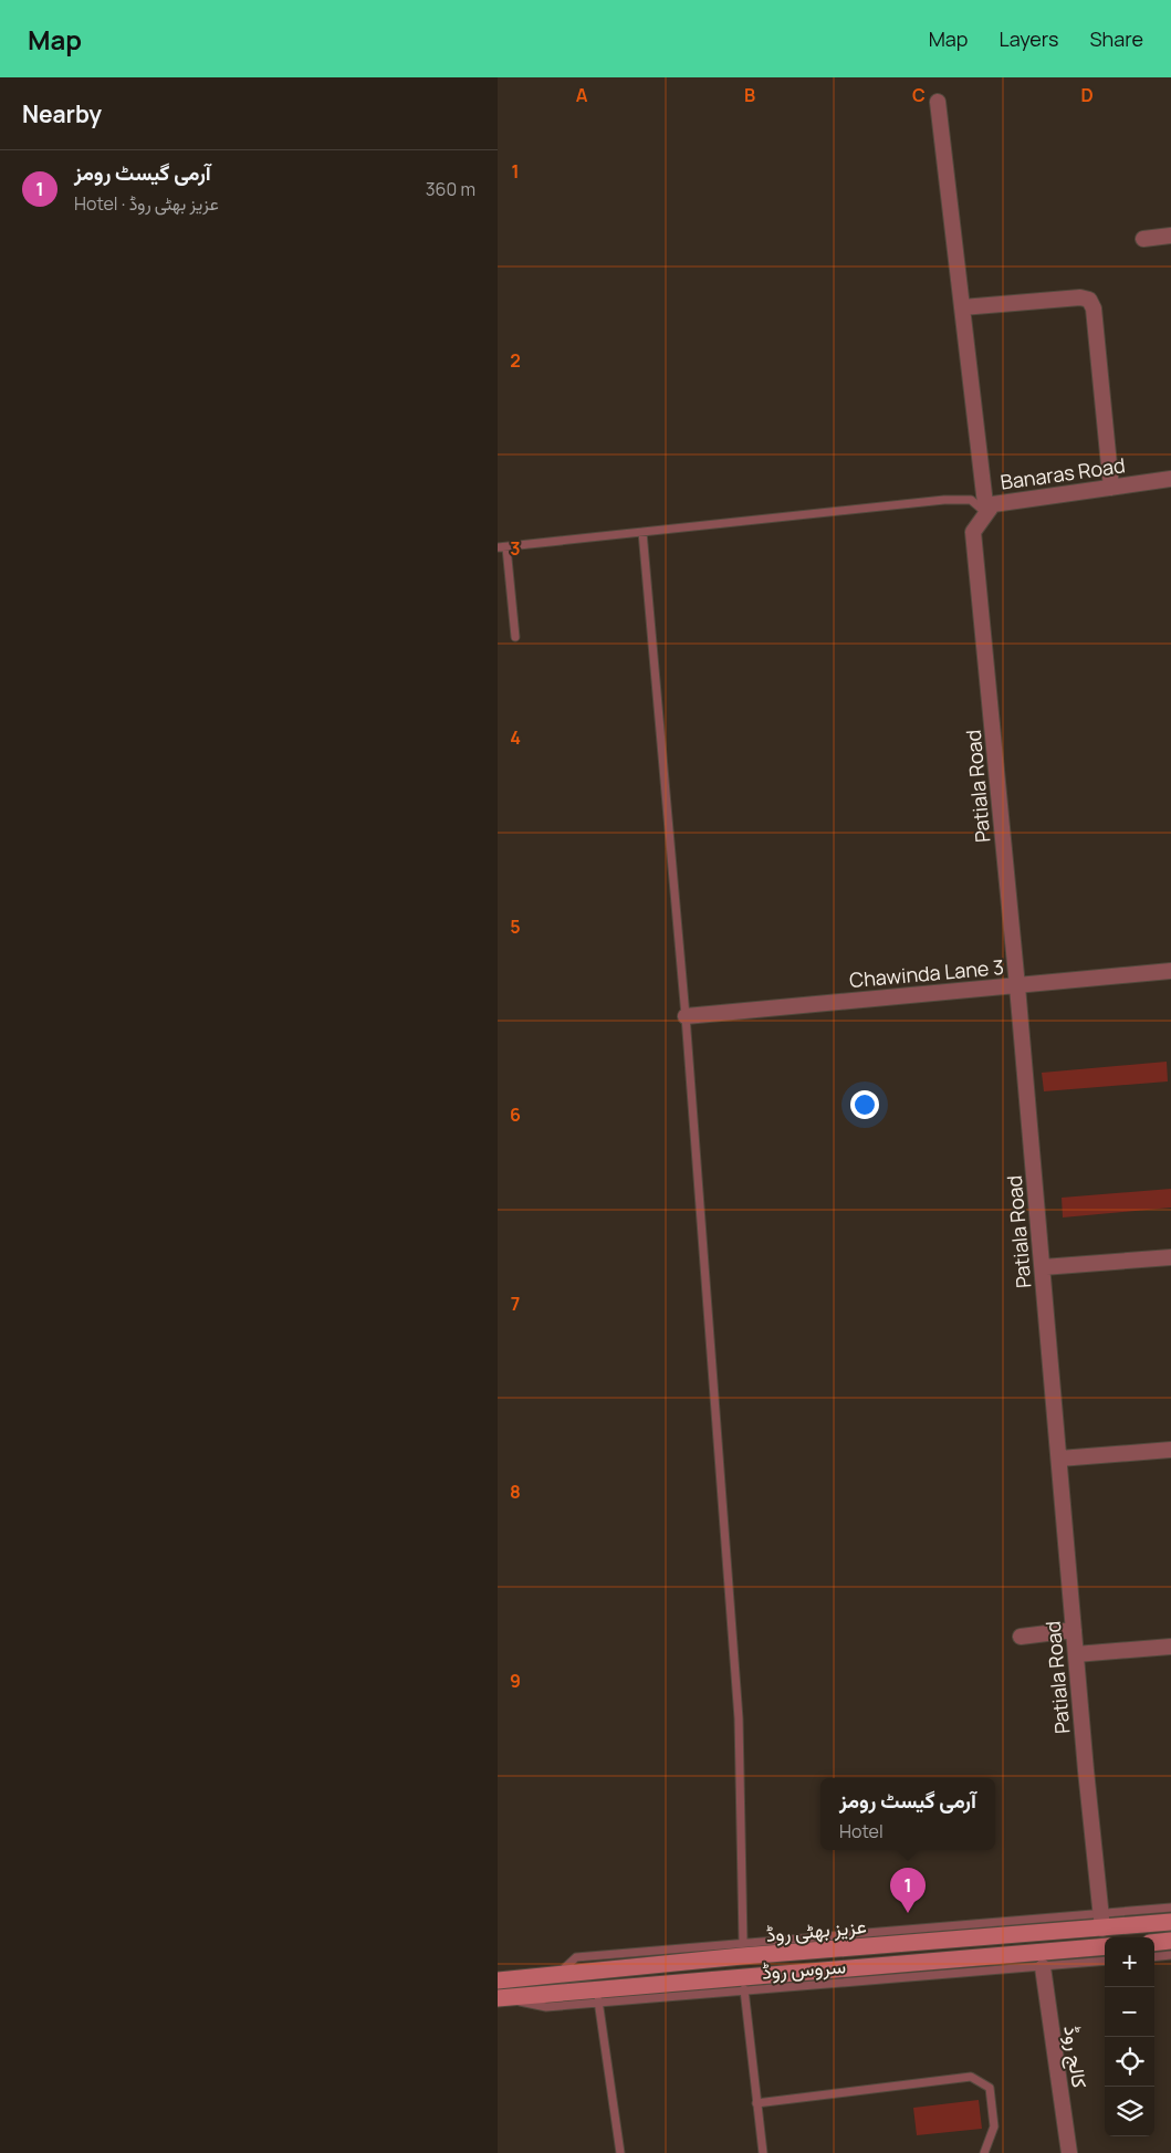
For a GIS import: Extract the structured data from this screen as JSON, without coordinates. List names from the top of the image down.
{
  "streets": {
    "main road": ["عزیز بھٹی روڈ"],
    "street": [
      "Banaras Road",
      "Patiala Road",
      "Chawinda Lane 3",
      "کالج روڈ"
    ],
    "lane": ["سروس روڈ"]
  },
  "crossings": [
    ["Banaras Road", "Patiala Road"],
    ["Patiala Road", "Chawinda Lane 3"],
    ["Patiala Road", "عزیز بھٹی روڈ"],
    ["عزیز بھٹی روڈ", "سروس روڈ"],
    ["سروس روڈ", "کالج روڈ"]
  ],
  "page": {
    "header": "Map",
    "nav": ["Map", "Layers", "Share"],
    "heading": "Nearby",
    "list": [
      {
        "mark": "1",
        "name": "آرمی گیسٹ رومز",
        "note": "Hotel · عزیز بھٹی روڈ",
        "value": "360 m"
      }
    ],
    "popup": ["آرمی گیسٹ رومز", "Hotel"],
    "pins": "1",
    "map_buttons": ["+", "−"]
  },
  "grid": {
    "columns": [
      "A",
      "B",
      "C",
      "D"
    ],
    "rows": [
      "1",
      "2",
      "3",
      "4",
      "5",
      "6",
      "7",
      "8",
      "9"
    ]
  }
}
